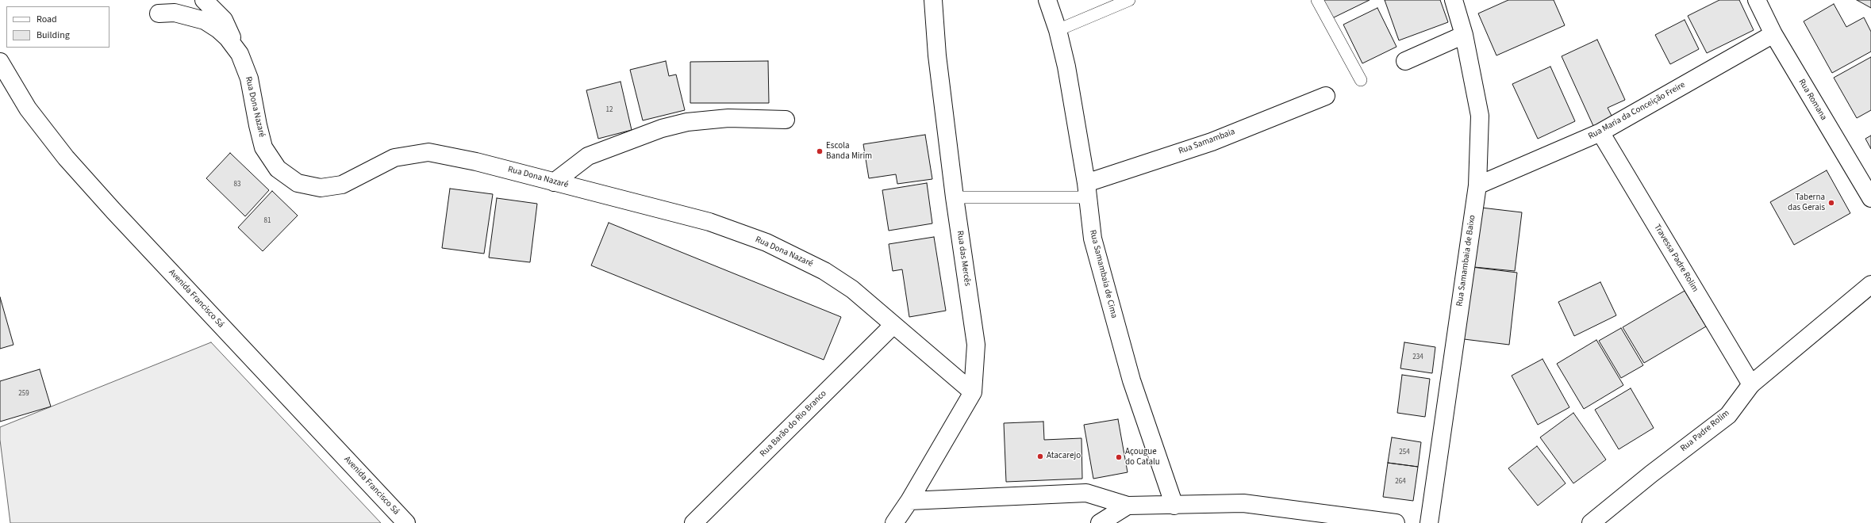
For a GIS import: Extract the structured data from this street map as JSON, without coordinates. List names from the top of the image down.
{
  "streets": {
    "street": [
      "Rua Romana",
      "Rua Dona Nazaré",
      "Rua Maria da Conceição Freire",
      "Rua Samambaia",
      "Rua das Mercês",
      "Travessa Padre Rolim",
      "Rua Samambaia de Baixo",
      "Rua Samambaia de Cima",
      "Avenida Francisco Sá",
      "Rua Barão do Rio Branco",
      "Rua Padre Rolim"
    ]
  },
  "crossings": [
    ["Rua Romana", "Rua Maria da Conceição Freire"],
    ["Rua Dona Nazaré", "Rua das Mercês"],
    ["Rua Dona Nazaré", "Rua Barão do Rio Branco"],
    ["Rua Maria da Conceição Freire", "Travessa Padre Rolim"],
    ["Rua Maria da Conceição Freire", "Rua Samambaia de Baixo"],
    ["Rua Samambaia", "Rua Samambaia de Cima"],
    ["Travessa Padre Rolim", "Rua Padre Rolim"]
  ],
  "places": [
    "Escola Banda Mirim",
    "Taberna das Gerais",
    "Atacarejo",
    "Açougue do Catalu"
  ],
  "house_numbers": [
    "12",
    "83",
    "81",
    "234",
    "259",
    "254",
    "264"
  ],
  "legend": ["Road", "Building"]
}
